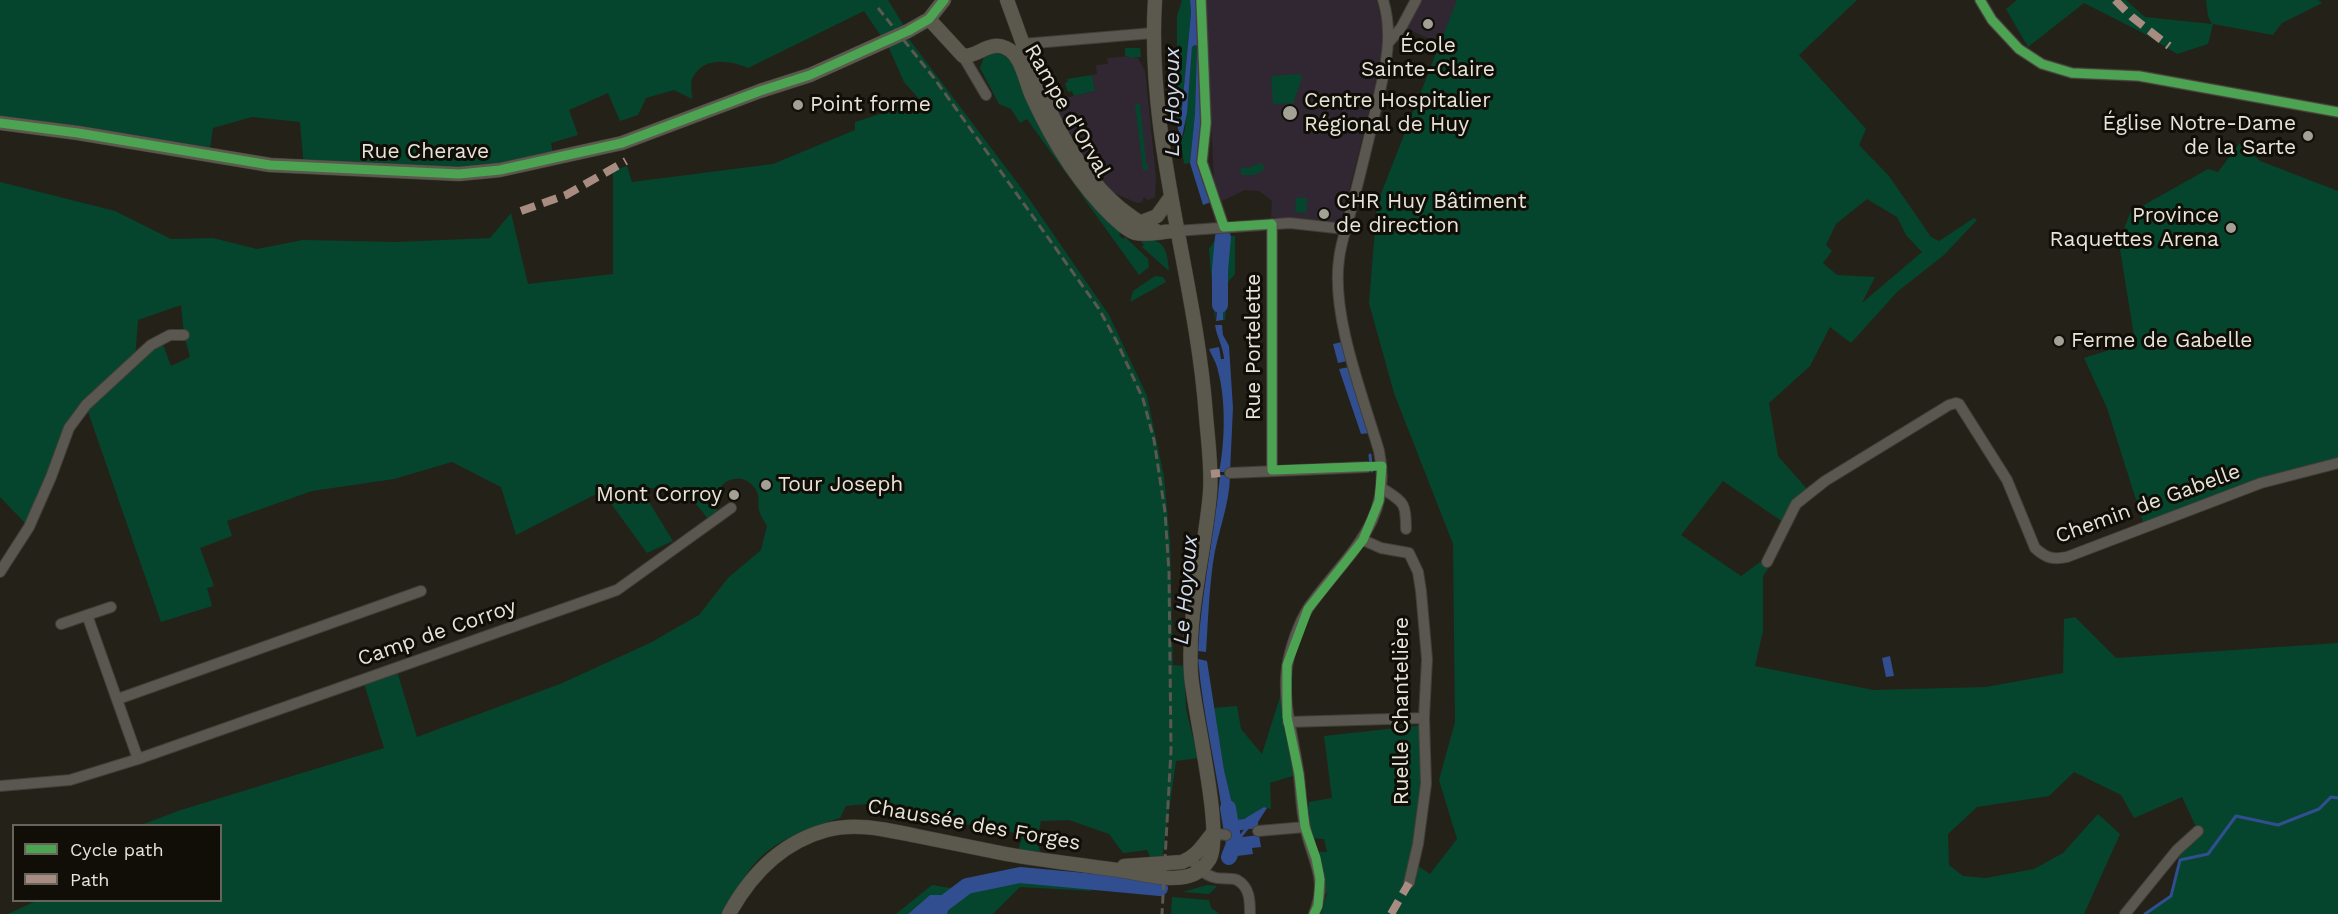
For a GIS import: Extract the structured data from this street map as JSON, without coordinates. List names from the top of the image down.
{
  "streets": {
    "street": [
      "Rampe d'Orval",
      "Rue Cherave",
      "Rue Portelette",
      "Chemin de Gabelle",
      "Camp de Corroy",
      "Ruelle Chantelière",
      "Chaussée des Forges"
    ]
  },
  "water": ["Le Hoyoux"],
  "places": [
    "École Sainte-Claire",
    "Point forme",
    "Centre Hospitalier Régional de Huy",
    "Église Notre-Dame de la Sarte",
    "CHR Huy Bâtiment de direction",
    "Province Raquettes Arena",
    "Ferme de Gabelle",
    "Tour Joseph",
    "Mont Corroy"
  ],
  "legend": ["Cycle path", "Path"]
}
